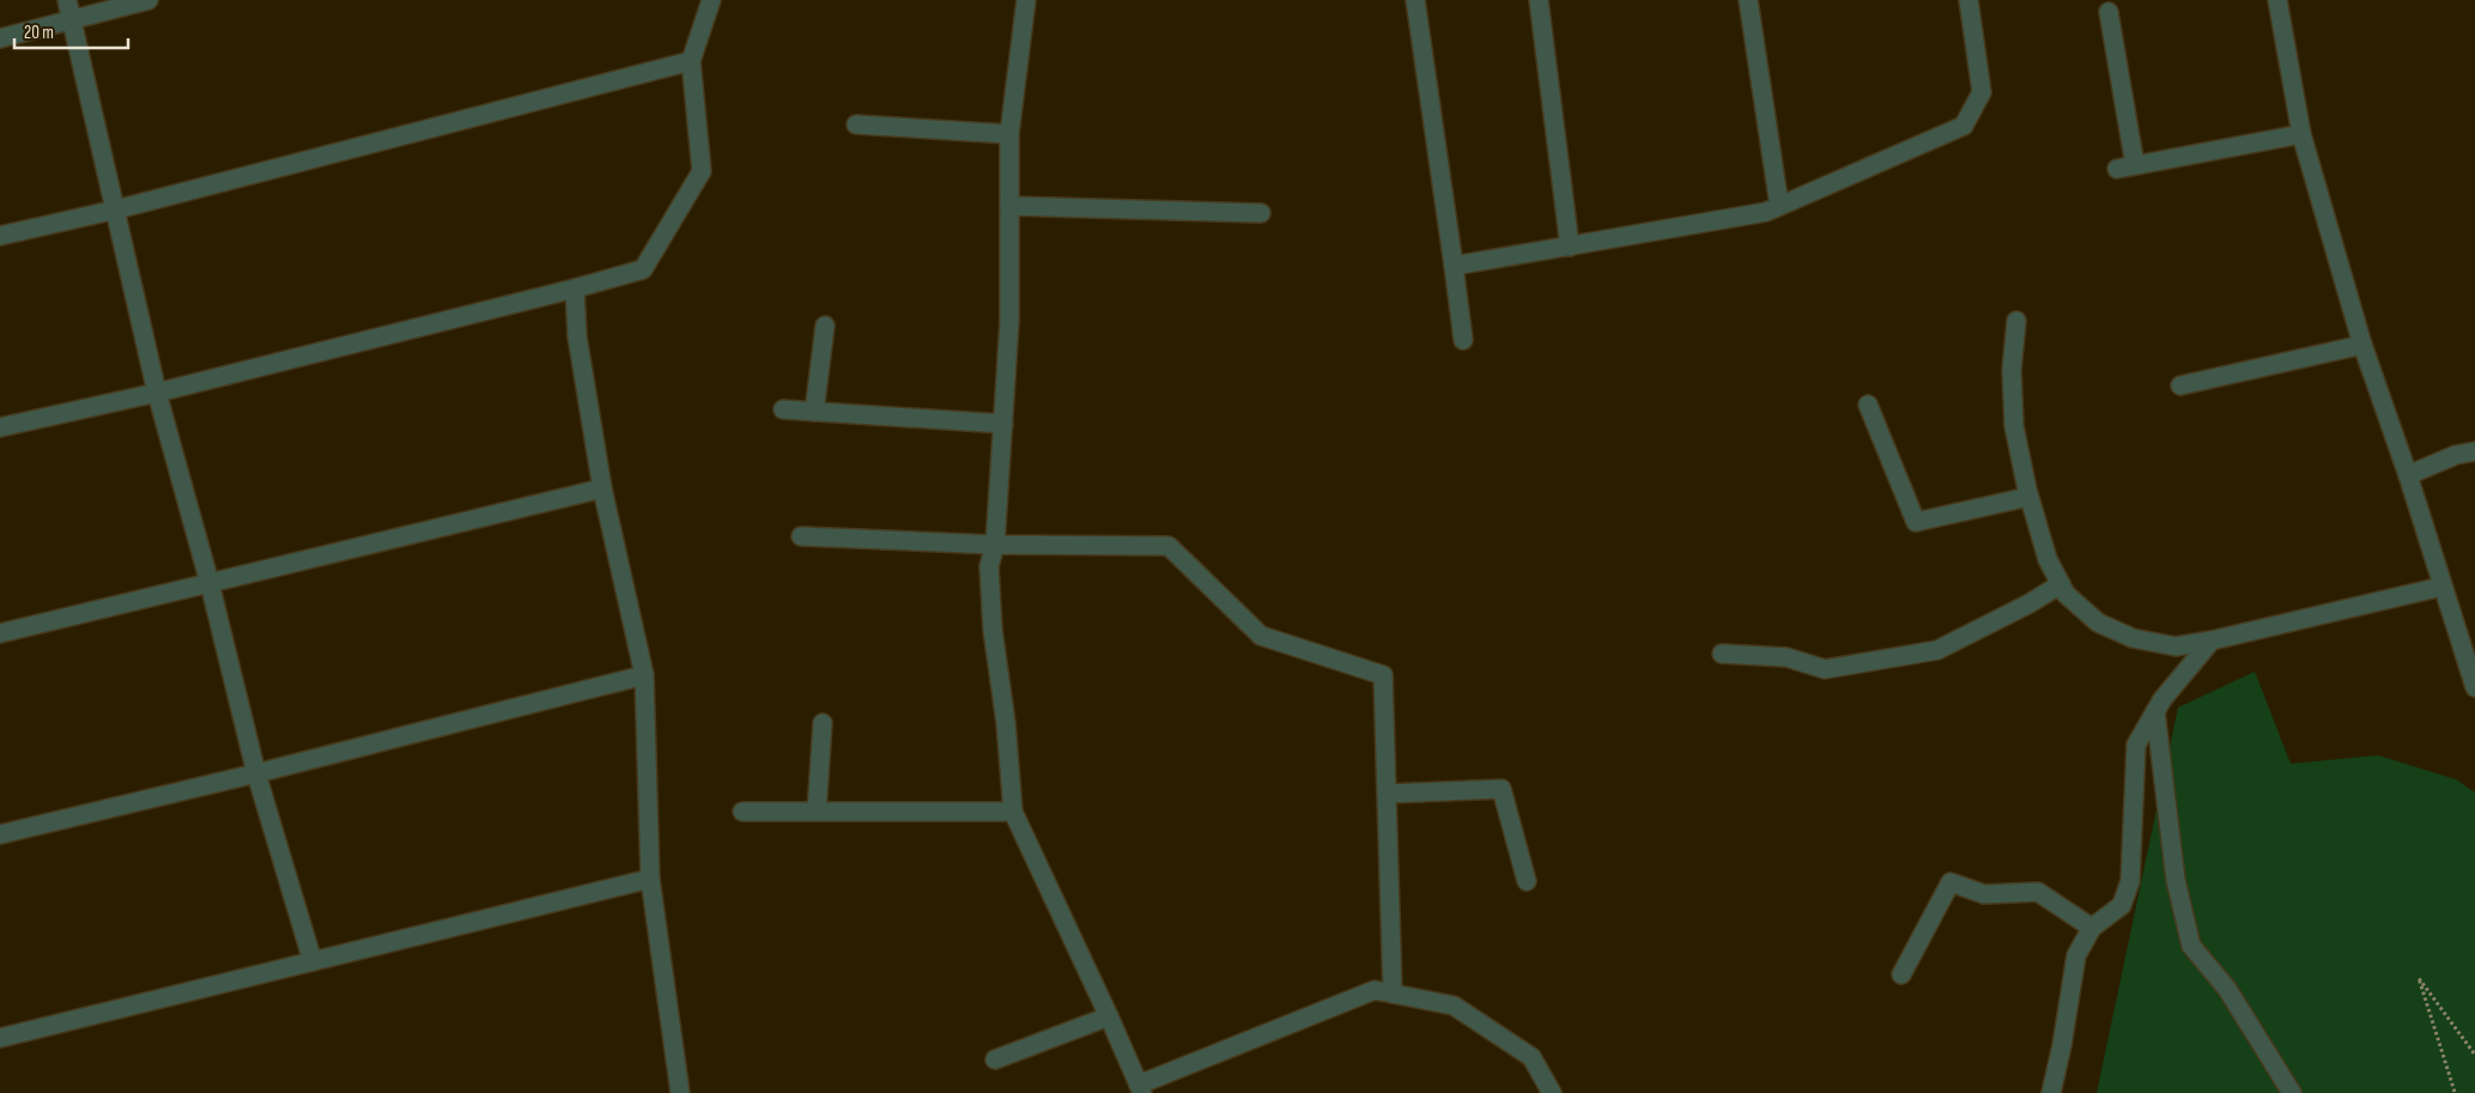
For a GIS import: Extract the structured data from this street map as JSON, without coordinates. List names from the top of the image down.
{
  "scale_bar": "20 m"
}
